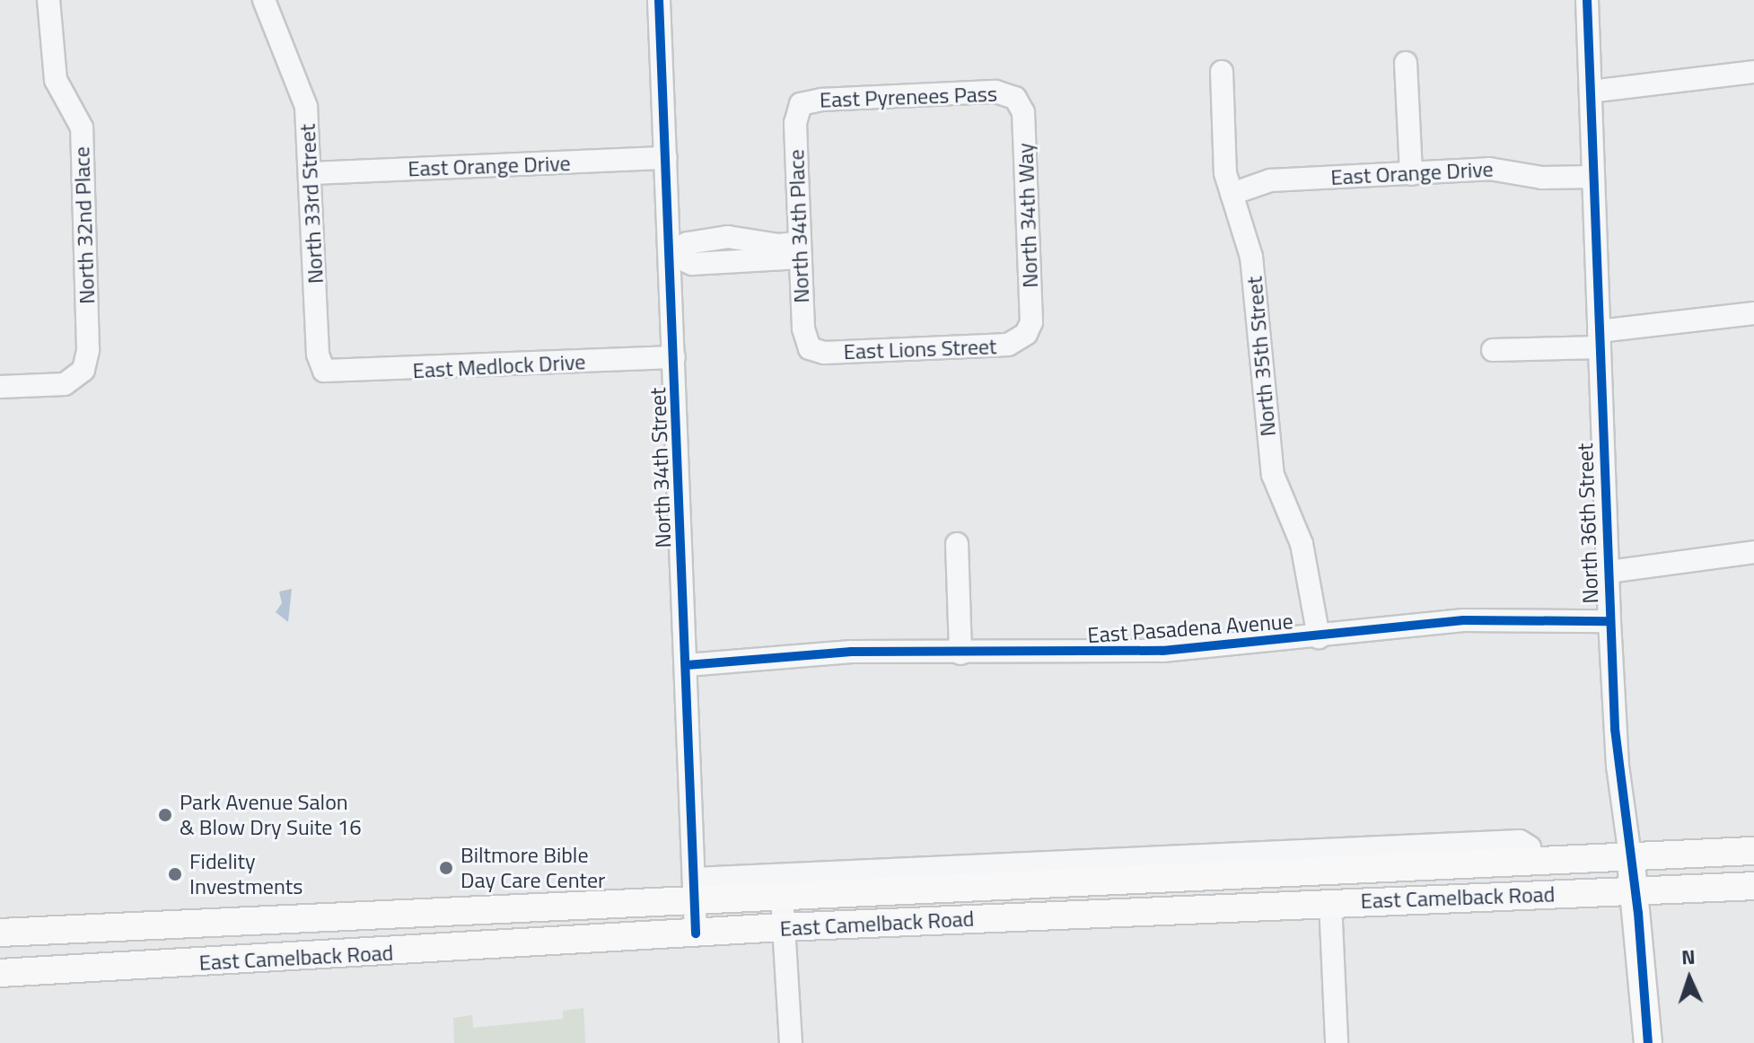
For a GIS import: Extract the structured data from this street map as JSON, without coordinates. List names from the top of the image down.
{
  "streets": {
    "main road": ["North 36th Street", "East Camelback Road"],
    "street": [
      "East Pyrenees Pass",
      "East Orange Drive",
      "North 33rd Street",
      "North 34th Way",
      "North 32nd Place",
      "North 34th Place",
      "East Lions Street",
      "North 35th Street",
      "East Medlock Drive",
      "North 34th Street",
      "East Pasadena Avenue"
    ]
  },
  "crossings": [
    ["East Pyrenees Pass", "North 34th Way"],
    ["East Pyrenees Pass", "North 34th Place"],
    ["East Orange Drive", "North 33rd Street"],
    ["East Orange Drive", "North 35th Street"],
    ["East Orange Drive", "North 34th Street"],
    ["East Orange Drive", "North 36th Street"],
    ["North 33rd Street", "East Medlock Drive"],
    ["North 34th Way", "East Lions Street"],
    ["North 34th Place", "East Lions Street"],
    ["North 35th Street", "East Pasadena Avenue"],
    ["East Medlock Drive", "North 34th Street"],
    ["North 34th Street", "East Pasadena Avenue"],
    ["North 34th Street", "East Camelback Road"],
    ["North 36th Street", "East Pasadena Avenue"],
    ["North 36th Street", "East Camelback Road"]
  ],
  "places": ["Park Avenue Salon & Blow Dry Suite 16", "Biltmore Bible Day Care Center", "Fidelity Investments"],
  "north": "top"
}
